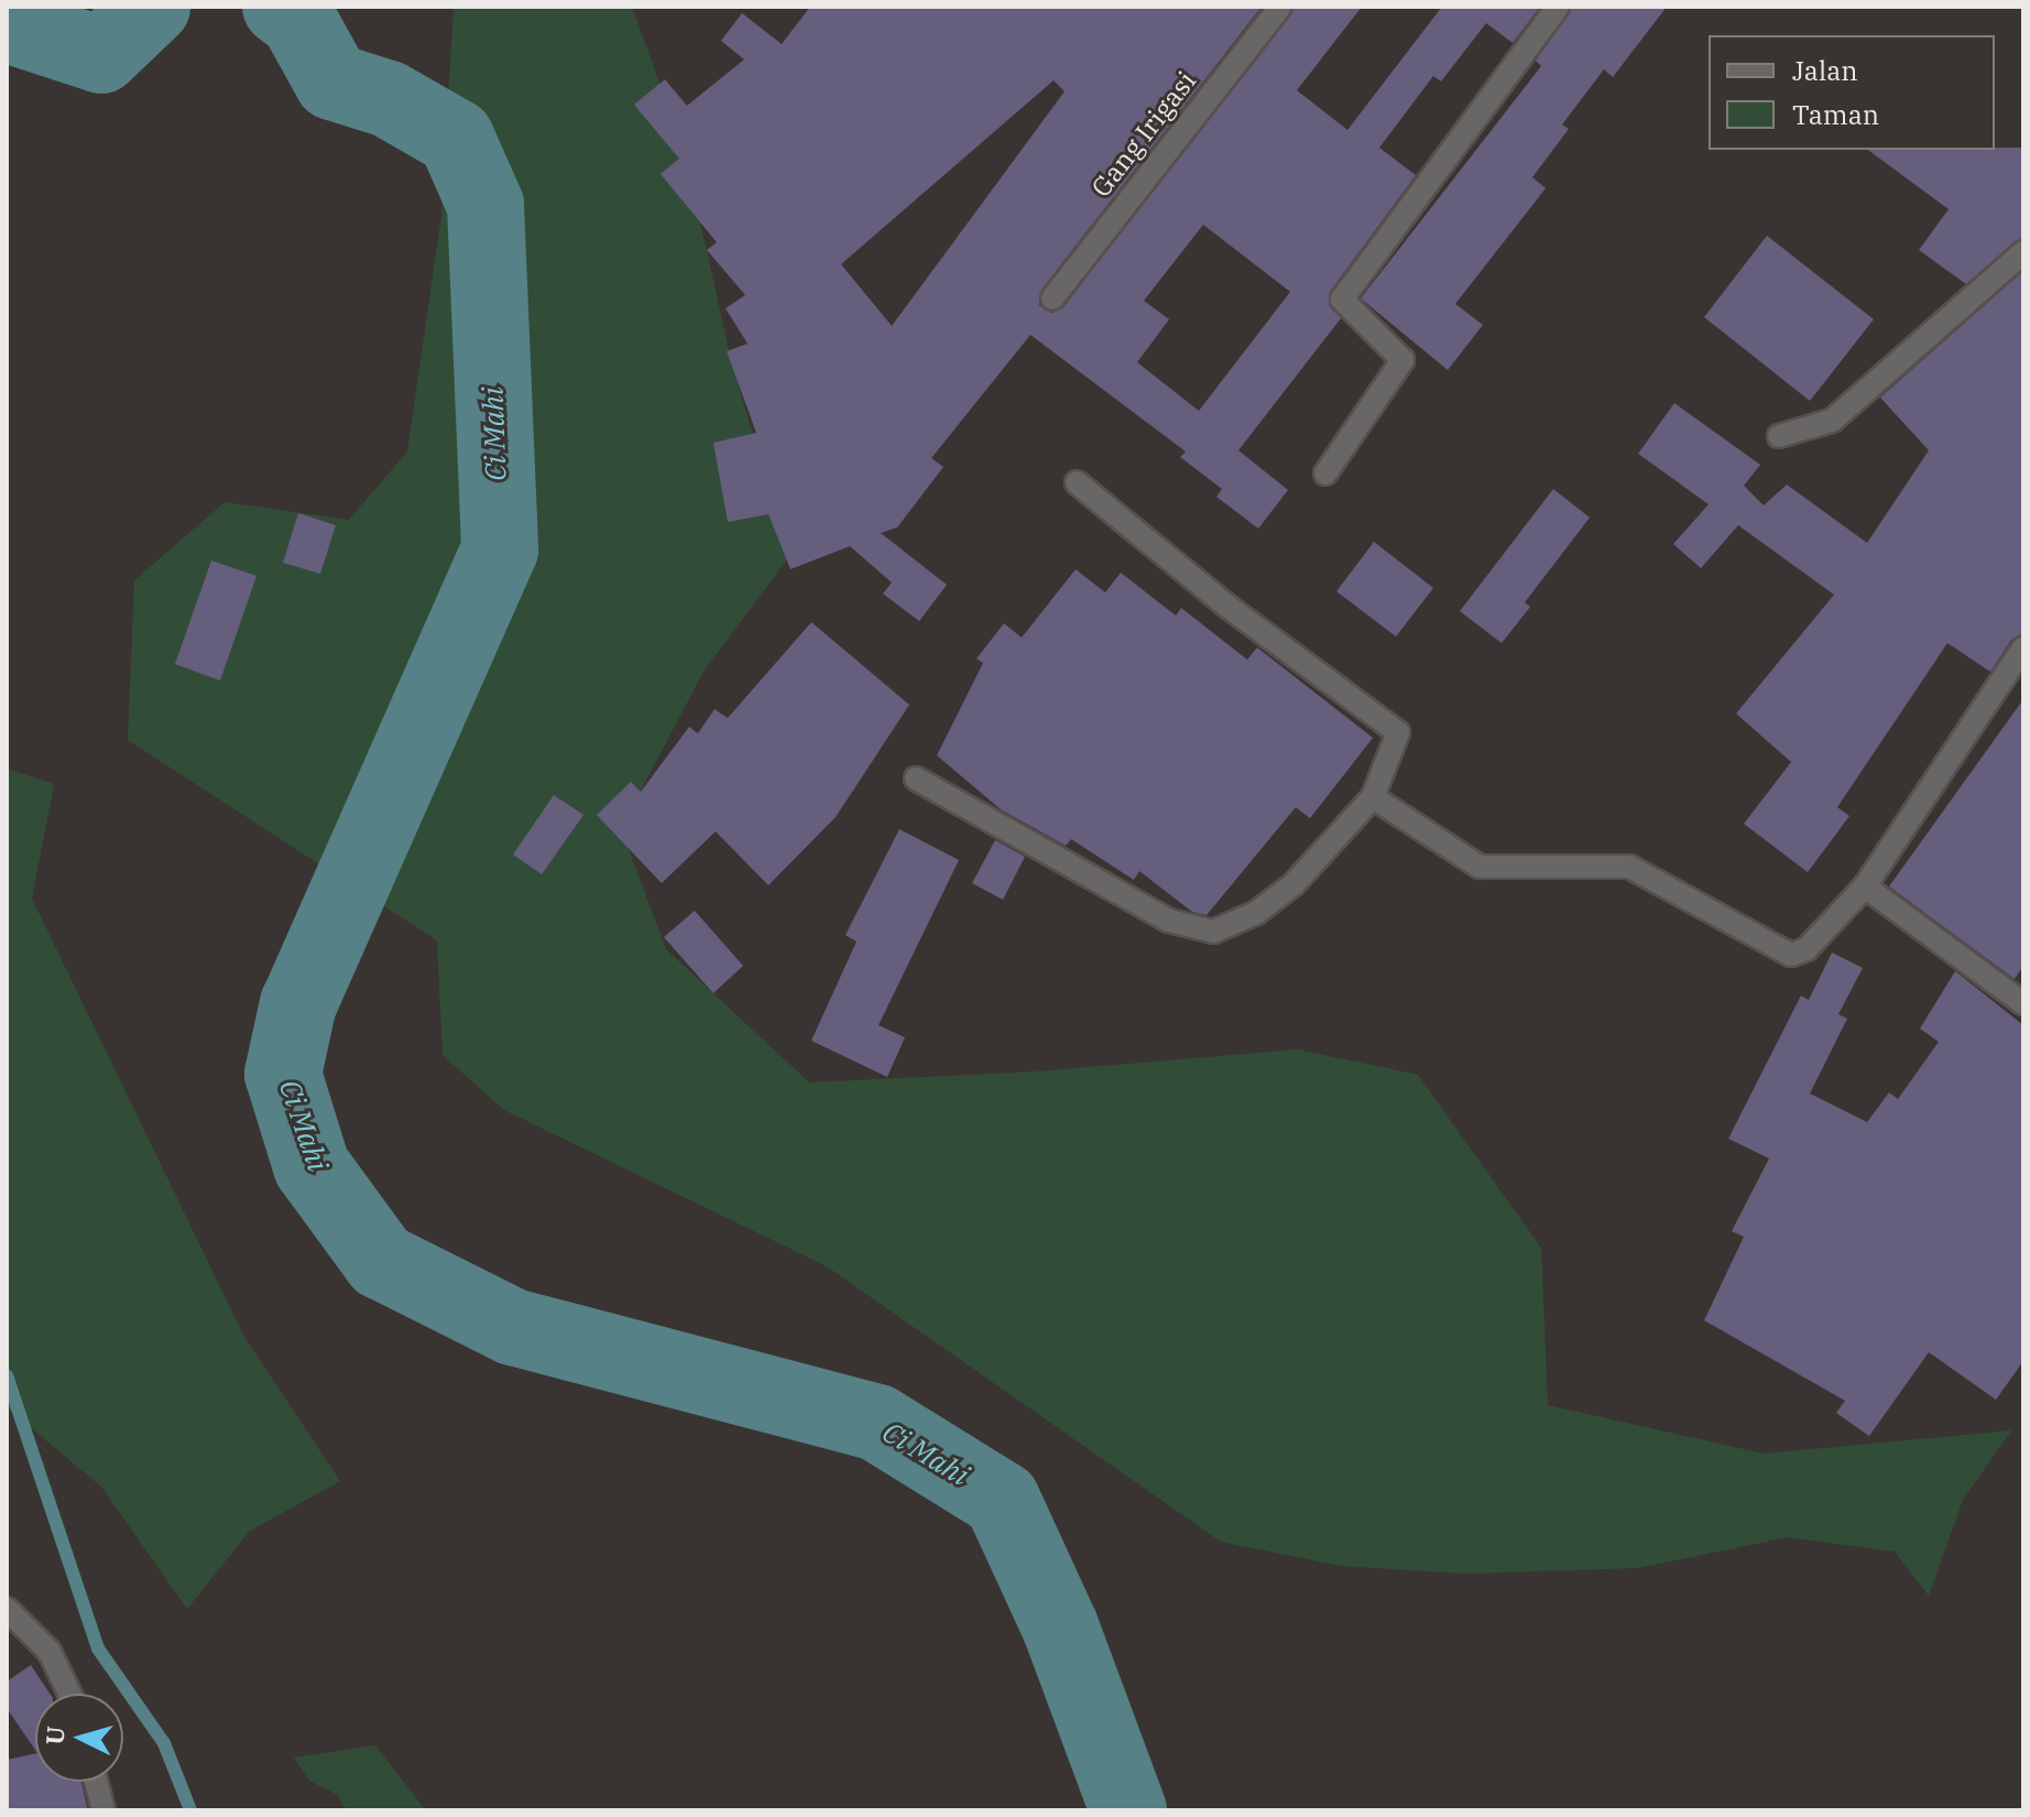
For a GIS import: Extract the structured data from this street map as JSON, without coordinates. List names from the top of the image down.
{
  "streets": {
    "street": ["Gang Irigasi"]
  },
  "water": ["Ci Mahi"],
  "legend": ["Jalan", "Taman"],
  "north": "left"
}
